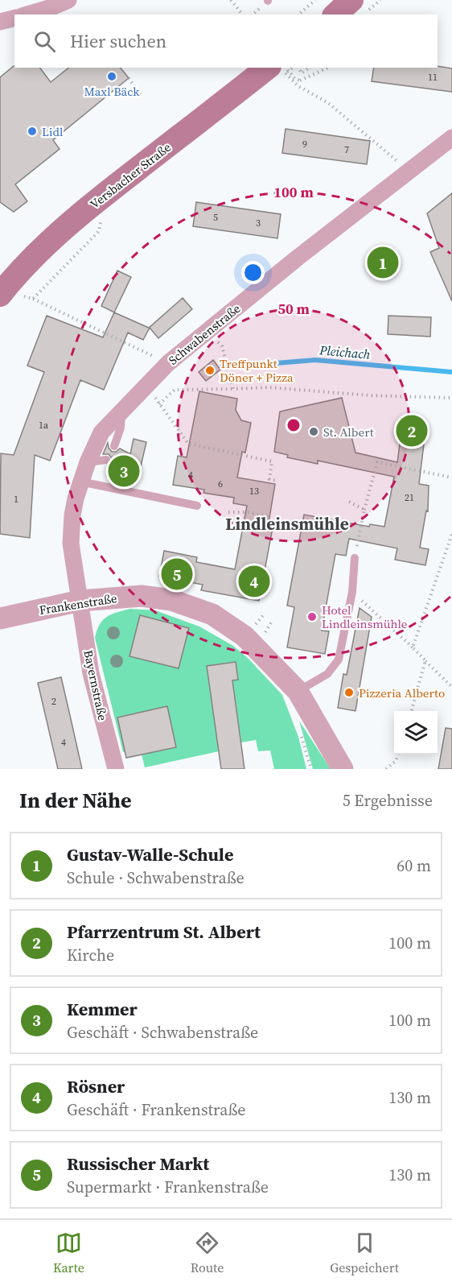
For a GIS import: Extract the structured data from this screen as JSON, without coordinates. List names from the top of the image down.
{
  "streets": {
    "main road": ["Versbacher Straße"],
    "street": ["Schwabenstraße", "Frankenstraße", "Bayernstraße"]
  },
  "crossings": [
    ["Schwabenstraße", "Frankenstraße"],
    ["Schwabenstraße", "Bayernstraße"],
    ["Frankenstraße", "Bayernstraße"]
  ],
  "districts": ["Lindleinsmühle"],
  "water": ["Pleichach"],
  "places": [
    "Maxl Bäck",
    "Lidl",
    "Treffpunkt Döner + Pizza",
    "St. Albert",
    "Hotel Lindleinsmühle",
    "Pizzeria Alberto"
  ],
  "house_numbers": [
    "11",
    "9",
    "7",
    "5",
    "3",
    "1a",
    "4",
    "6",
    "13",
    "21",
    "1",
    "2",
    "4"
  ],
  "page": {
    "search": "Hier suchen",
    "pins": [
      "1",
      "2",
      "3",
      "5",
      "4"
    ],
    "heading": ["In der Nähe", "5 Ergebnisse"],
    "list": [
      {
        "mark": "1",
        "name": "Gustav-Walle-Schule",
        "note": "Schule · Schwabenstraße",
        "value": "60 m"
      },
      {
        "mark": "2",
        "name": "Pfarrzentrum St. Albert",
        "note": "Kirche",
        "value": "100 m"
      },
      {
        "mark": "3",
        "name": "Kemmer",
        "note": "Geschäft · Schwabenstraße",
        "value": "100 m"
      },
      {
        "mark": "4",
        "name": "Rösner",
        "note": "Geschäft · Frankenstraße",
        "value": "130 m"
      },
      {
        "mark": "5",
        "name": "Russischer Markt",
        "note": "Supermarkt · Frankenstraße",
        "value": "130 m"
      }
    ],
    "nav": ["Karte", "Route", "Gespeichert"]
  },
  "rings": ["100 m", "50 m"]
}
